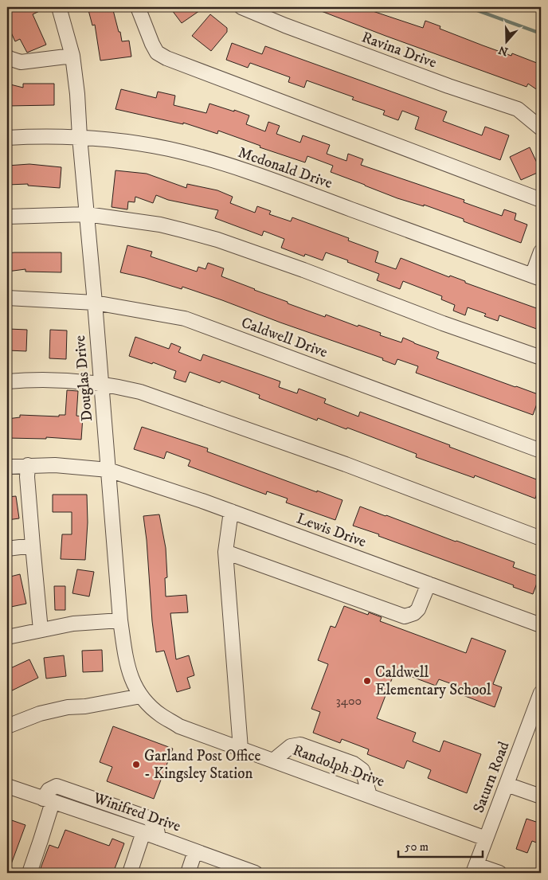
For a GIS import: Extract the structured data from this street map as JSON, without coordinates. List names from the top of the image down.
{
  "streets": {
    "street": [
      "Ravina Drive",
      "Mcdonald Drive",
      "Caldwell Drive",
      "Douglas Drive",
      "Lewis Drive",
      "Randolph Drive",
      "Saturn Road",
      "Winifred Drive"
    ]
  },
  "crossings": [
    ["Mcdonald Drive", "Douglas Drive"],
    ["Caldwell Drive", "Douglas Drive"],
    ["Douglas Drive", "Lewis Drive"],
    ["Douglas Drive", "Randolph Drive"],
    ["Randolph Drive", "Saturn Road"]
  ],
  "places": ["Caldwell Elementary School", "Garland Post Office - Kingsley Station"],
  "house_numbers": ["3400"],
  "scale_bar": "50 m",
  "north": "bottom"
}
